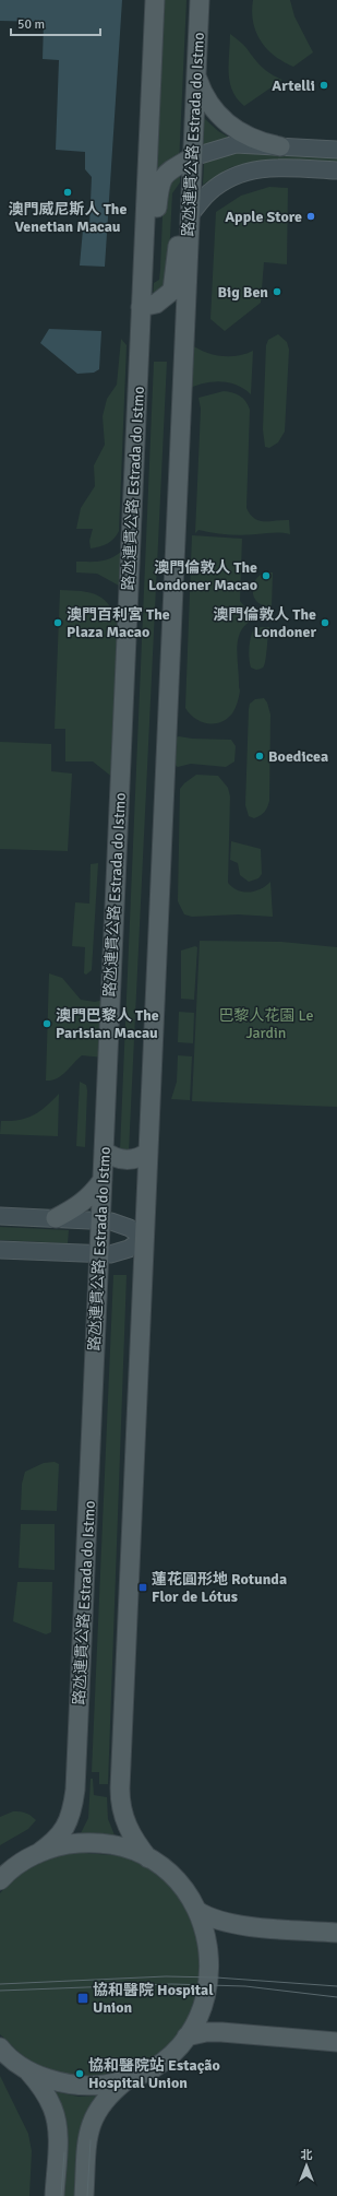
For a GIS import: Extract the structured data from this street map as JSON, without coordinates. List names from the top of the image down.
{
  "streets": {
    "main road": ["路氹連貫公路 Estrada do Istmo"]
  },
  "parks": ["巴黎人花園 Le Jardin"],
  "places": {
    "other": [
      "Artelli",
      "澳門威尼斯人 The Venetian Macau",
      "Apple Store",
      "Big Ben",
      "澳門倫敦人 The Londoner Macao",
      "澳門百利宮 The Plaza Macao",
      "澳門倫敦人 The Londoner",
      "Boedicea",
      "澳門巴黎人 The Parisian Macau",
      "協和醫院站 Estação Hospital Union"
    ],
    "transit": ["蓮花圓形地 Rotunda Flor de Lótus", "協和醫院 Hospital Union"]
  },
  "scale_bar": "50 m",
  "north": "top"
}
